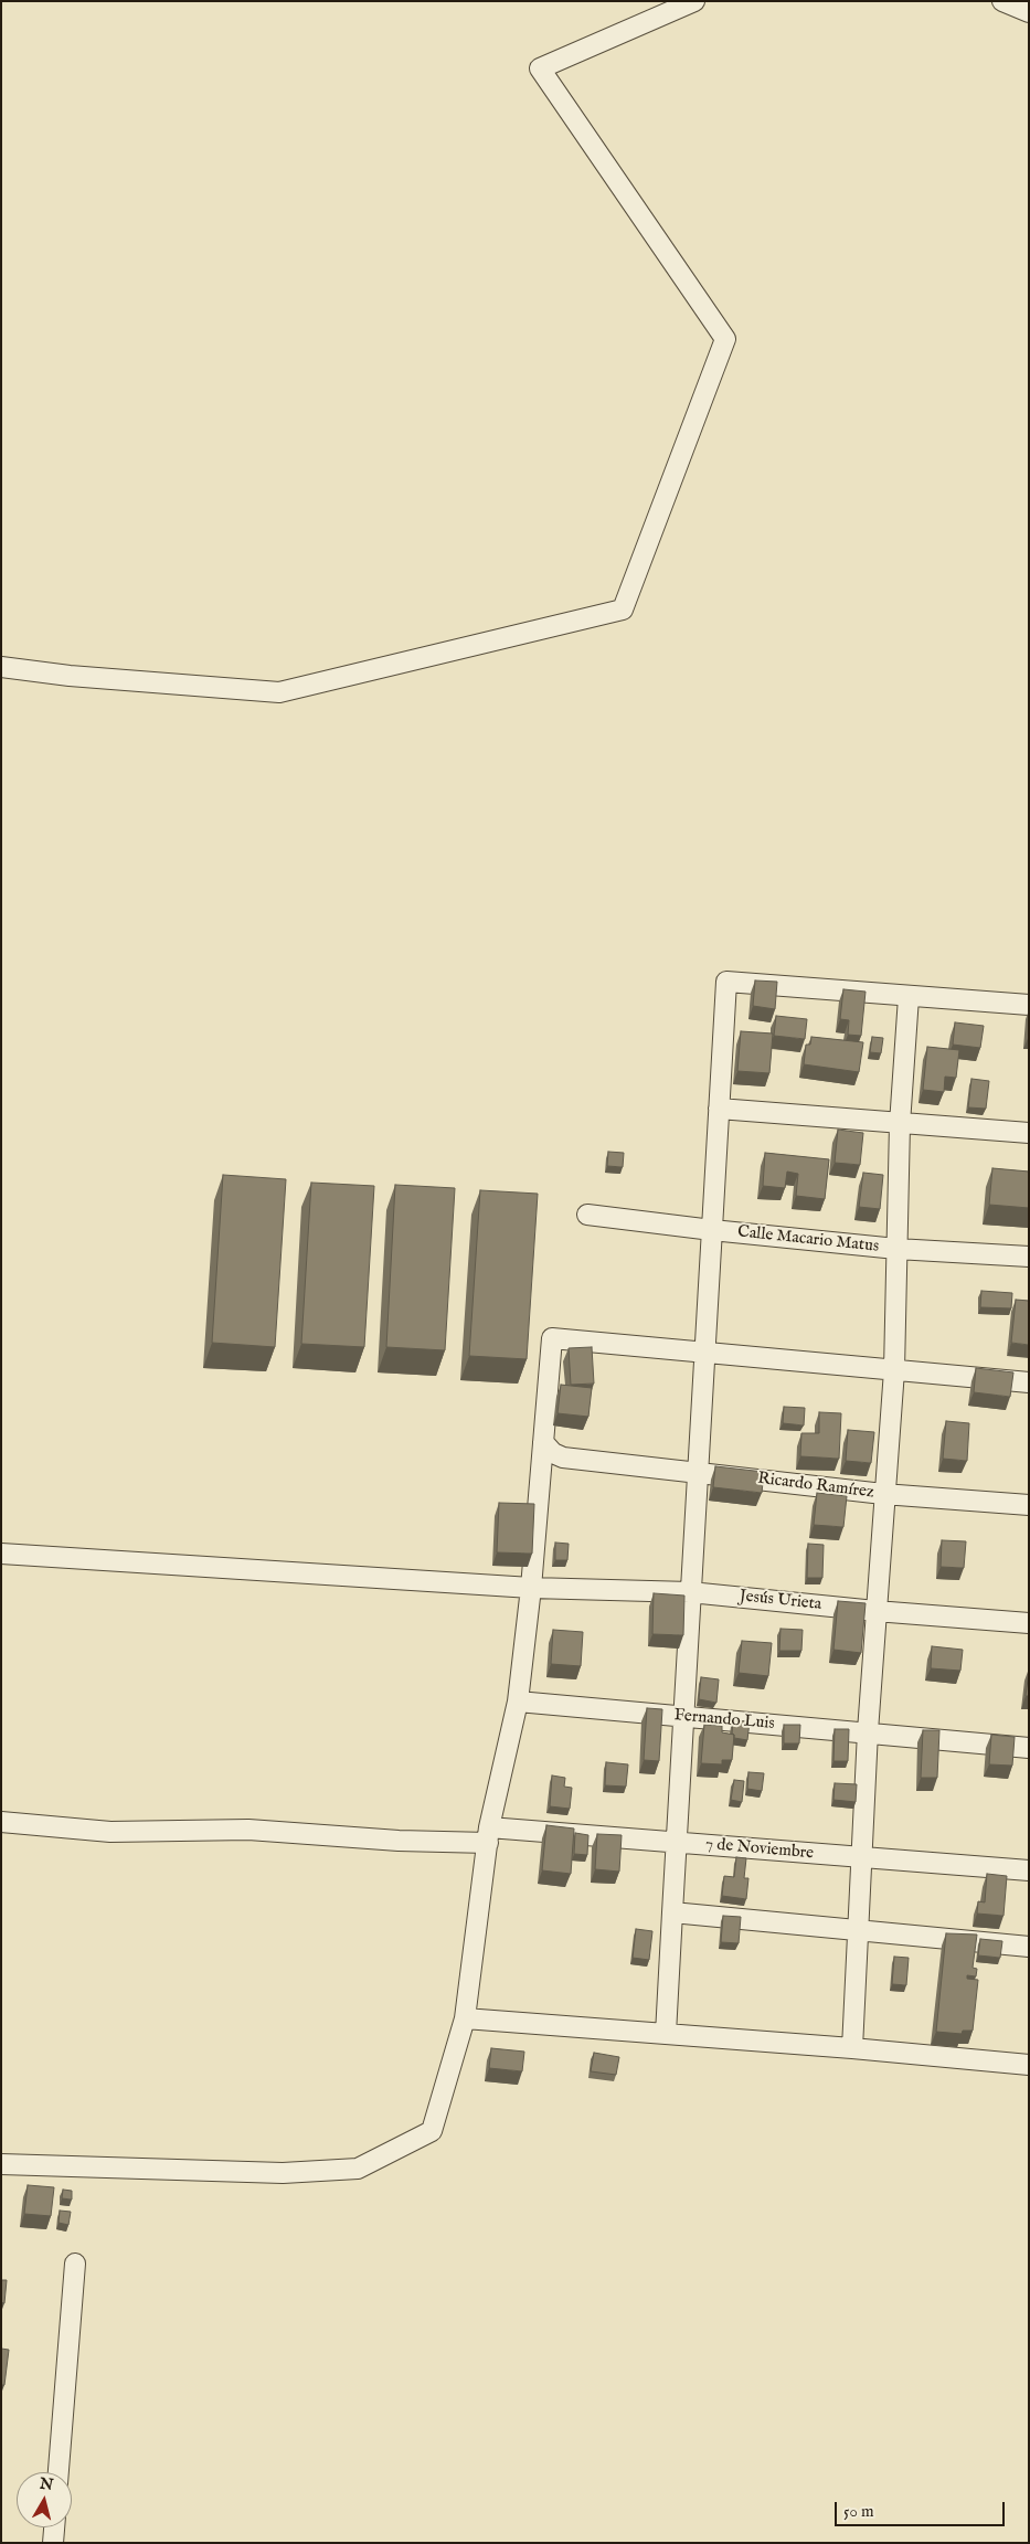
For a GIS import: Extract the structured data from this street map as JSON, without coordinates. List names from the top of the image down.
{
  "streets": {
    "street": [
      "Calle Macario Matus",
      "Ricardo Ramírez",
      "Jesús Urieta",
      "Fernando Luis",
      "7 de Noviembre"
    ]
  },
  "scale_bar": "50 m",
  "north": "top"
}
